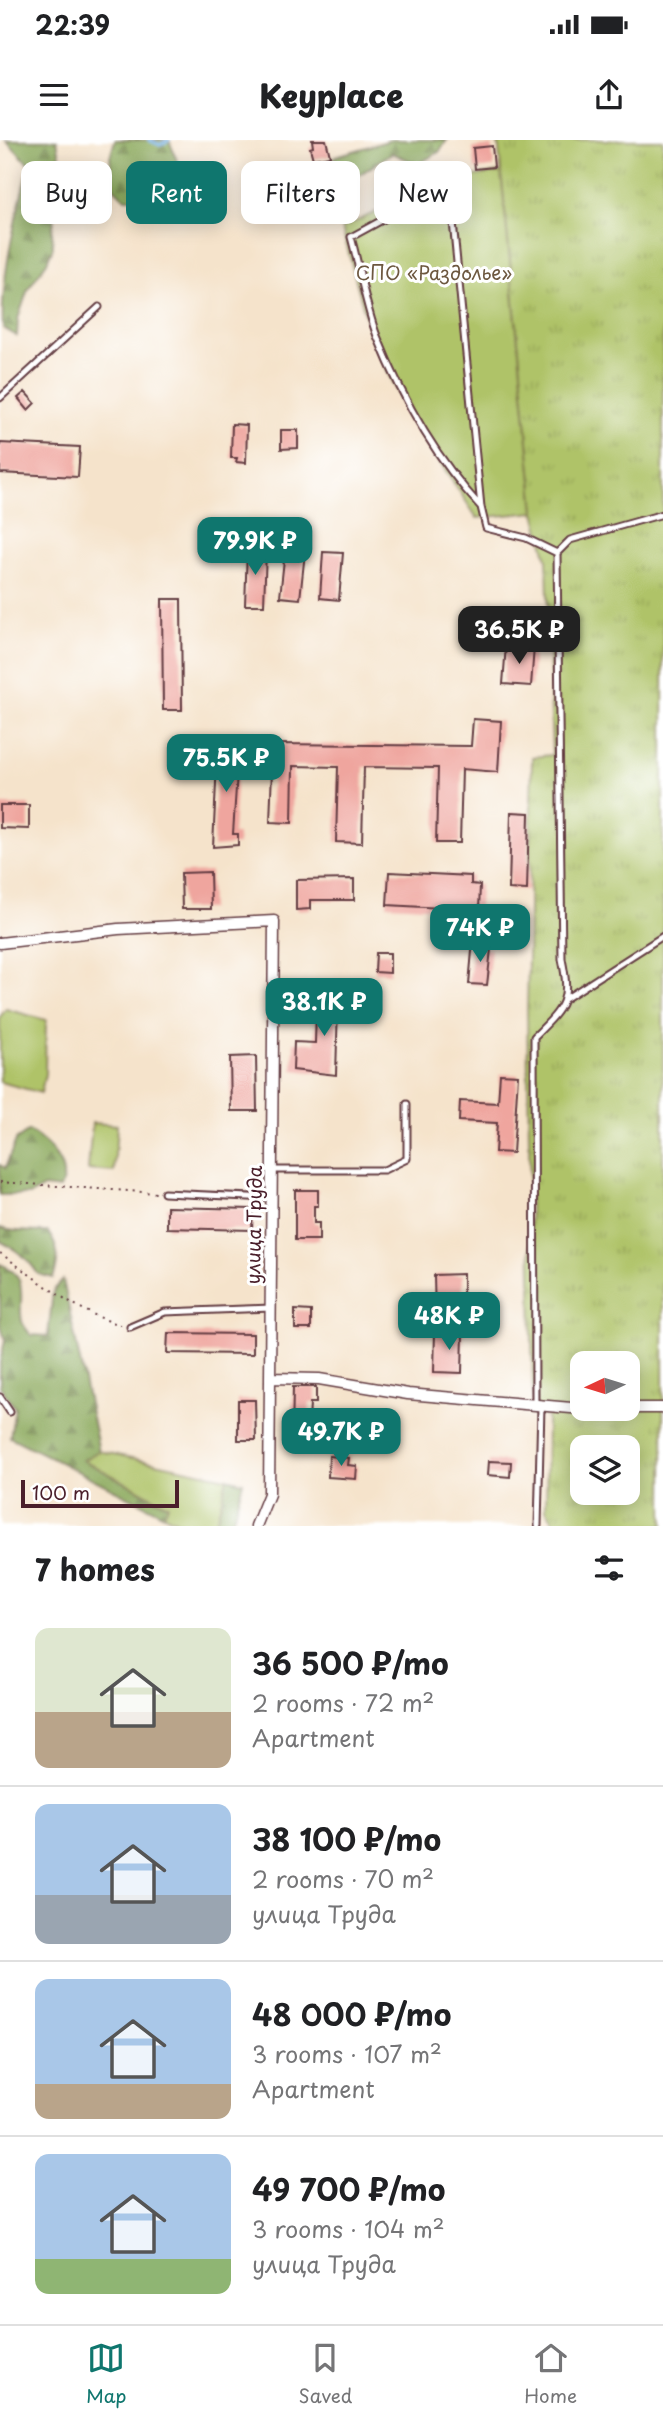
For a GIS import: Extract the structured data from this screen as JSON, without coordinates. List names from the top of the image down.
{
  "streets": {
    "street": ["улица Труда"]
  },
  "parks": ["СПО «Раздолье»"],
  "scale_bar": "100 m",
  "north": "left",
  "page": {
    "status": "22:39",
    "header": "Keyplace",
    "chip": [
      "Buy",
      "Rent",
      "Filters",
      "New"
    ],
    "price": [
      "79.9K ₽",
      "36.5K ₽",
      "75.5K ₽",
      "74K ₽",
      "38.1K ₽",
      "48K ₽",
      "49.7K ₽"
    ],
    "scale": "100 m",
    "heading": "7 homes",
    "list": [
      {
        "name": "36 500 ₽/mo",
        "note": "2 rooms · 72 m² · Apartment"
      },
      {
        "name": "38 100 ₽/mo",
        "note": "2 rooms · 70 m² · улица Труда"
      },
      {
        "name": "48 000 ₽/mo",
        "note": "3 rooms · 107 m² · Apartment"
      },
      {
        "name": "49 700 ₽/mo",
        "note": "3 rooms · 104 m² · улица Труда"
      }
    ],
    "tabs": ["Map", "Saved", "Home"]
  }
}
